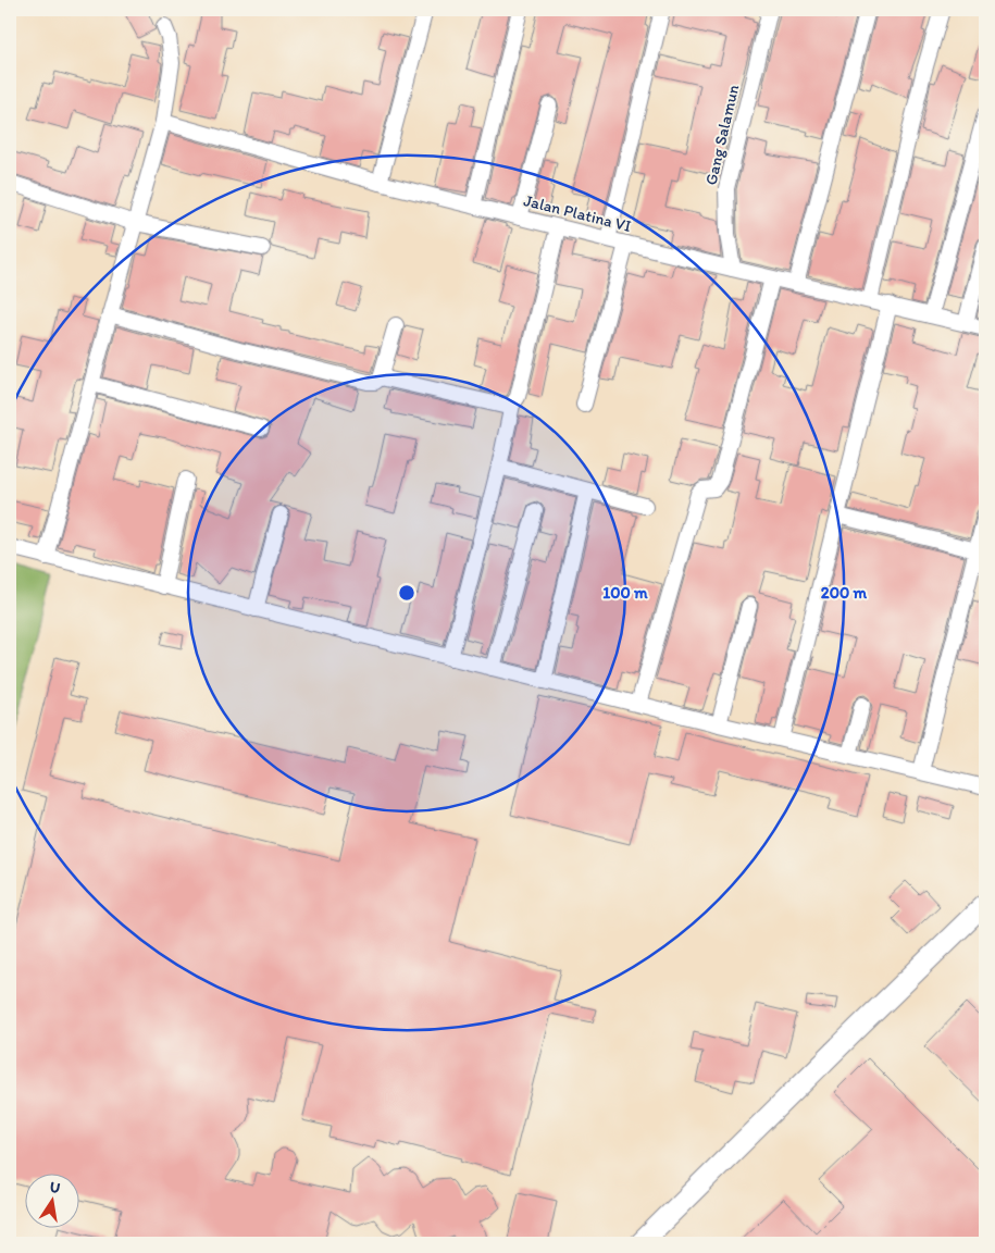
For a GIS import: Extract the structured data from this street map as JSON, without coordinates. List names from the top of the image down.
{
  "streets": {
    "street": ["Gang Salamun", "Jalan Platina VI"]
  },
  "crossings": [
    ["Gang Salamun", "Jalan Platina VI"]
  ],
  "north": "top",
  "rings": ["100 m", "200 m"]
}
